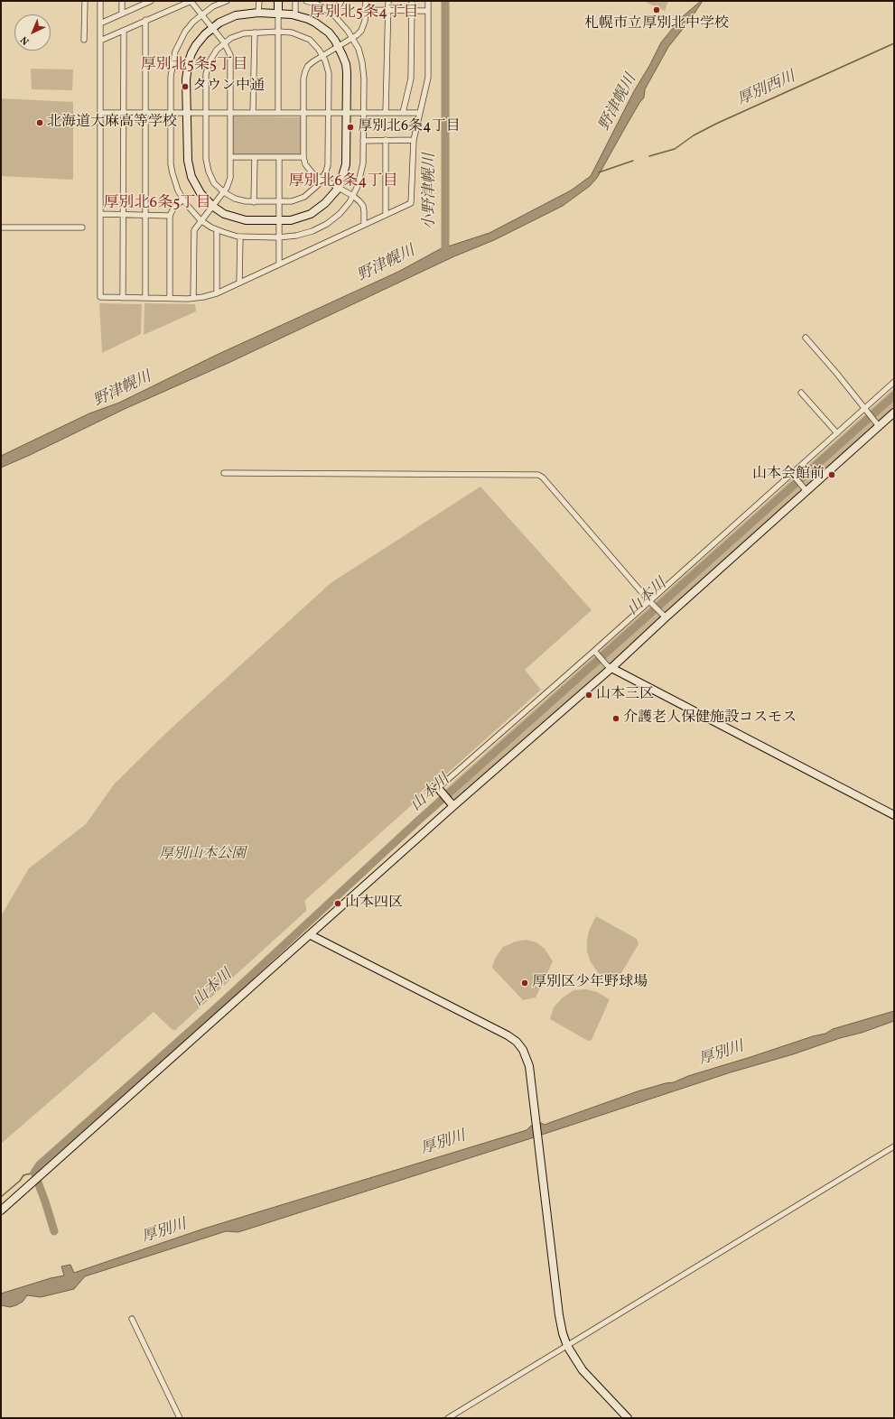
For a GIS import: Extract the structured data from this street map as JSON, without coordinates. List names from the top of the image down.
{
  "districts": [
    "厚別北5条4丁目",
    "厚別北5条5丁目",
    "厚別北6条4丁目",
    "厚別北6条5丁目"
  ],
  "water": [
    "厚別西川",
    "野津幌川",
    "小野津幌川",
    "山本川",
    "厚別川"
  ],
  "parks": ["厚別山本公園"],
  "places": [
    "札幌市立厚別北中学校",
    "タウン中通",
    "北海道大麻高等学校",
    "厚別北6条4丁目",
    "山本会館前",
    "山本三区",
    "介護老人保健施設コスモス",
    "山本四区",
    "厚別区少年野球場"
  ],
  "north": "bottom left"
}
